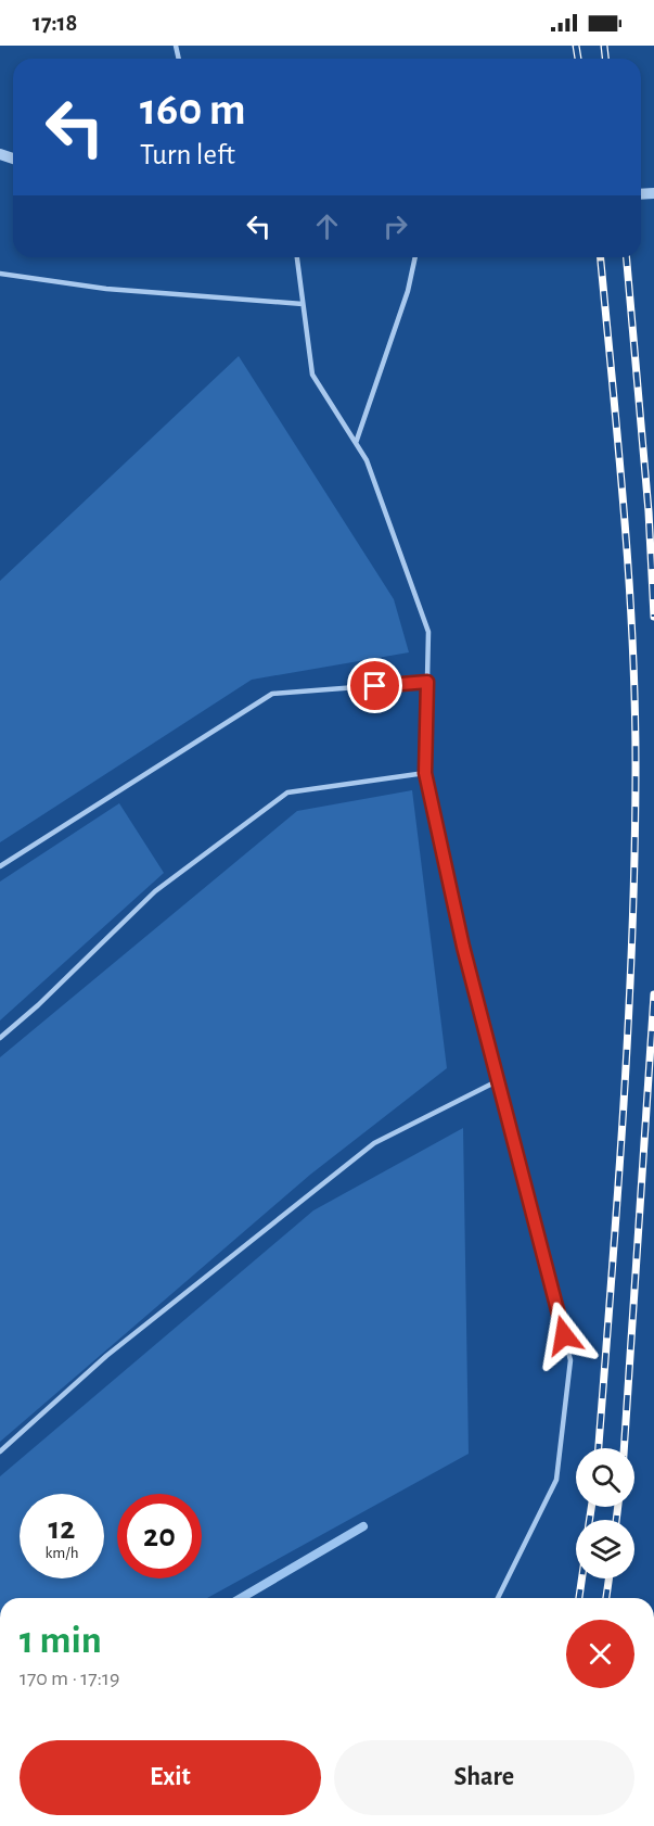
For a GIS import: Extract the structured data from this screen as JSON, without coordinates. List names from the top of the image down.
{
  "page": {
    "status": "17:18",
    "turn": ["160 m", "Turn left"],
    "speed": "12 km/h",
    "limit": "20",
    "heading": ["1 min", "170 m · 17:19"],
    "buttons": ["Exit", "Share"]
  }
}
